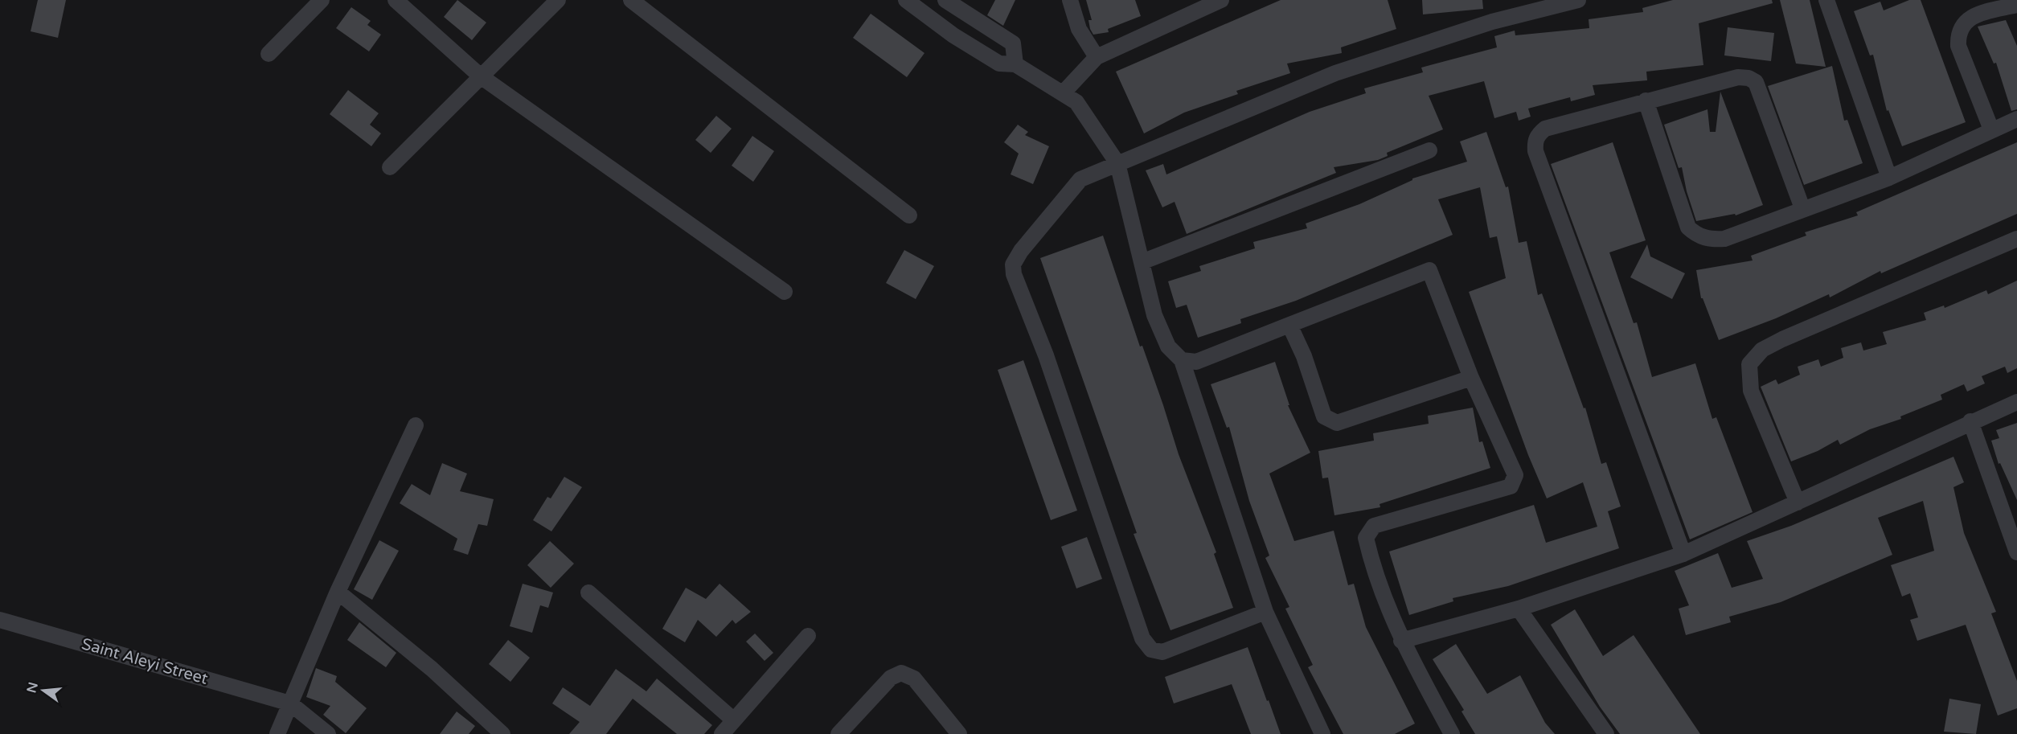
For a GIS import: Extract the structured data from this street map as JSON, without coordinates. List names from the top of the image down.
{
  "streets": {
    "street": ["Saint Aleyi Street"]
  },
  "north": "left"
}
